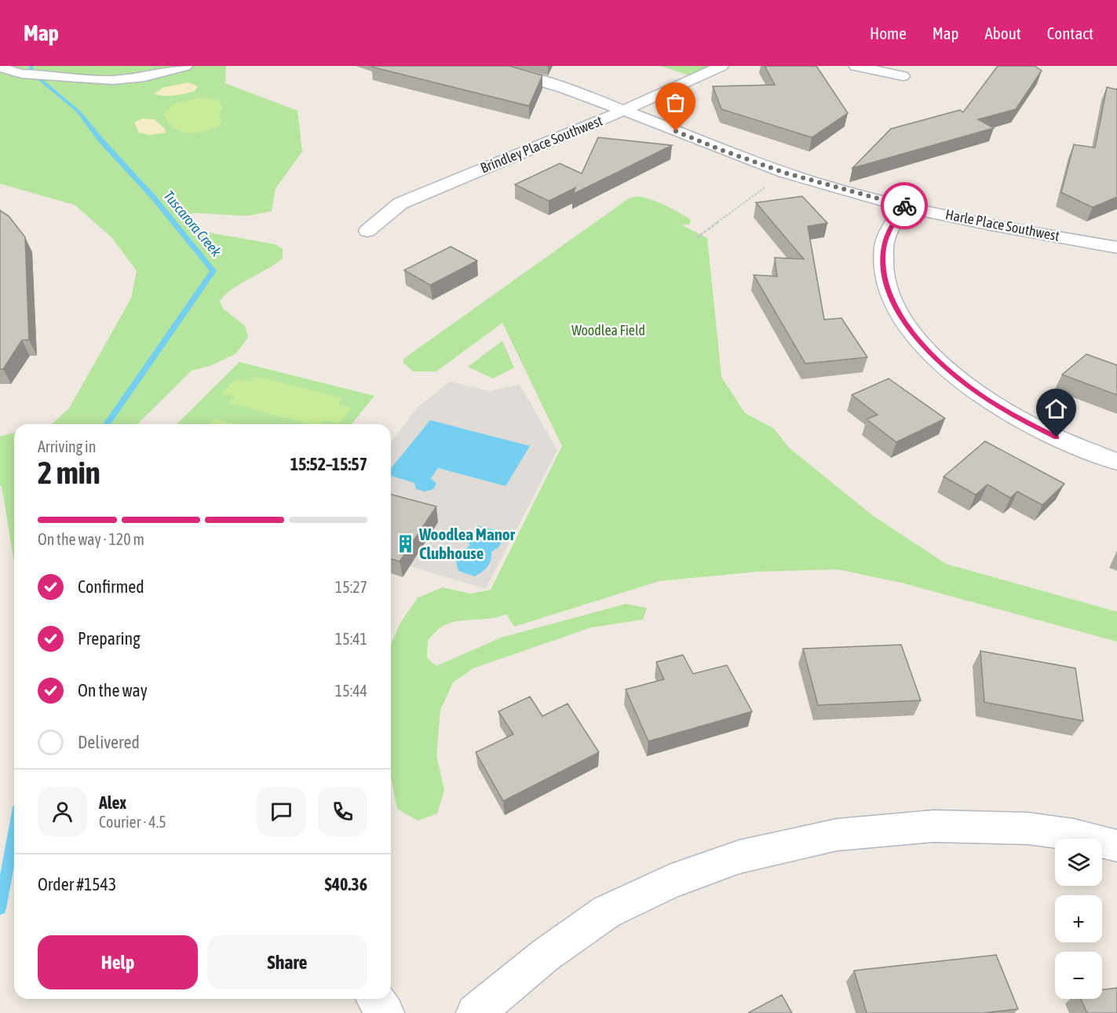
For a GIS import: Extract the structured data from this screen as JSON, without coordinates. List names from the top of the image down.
{
  "streets": {
    "street": ["Brindley Place Southwest", "Harle Place Southwest"]
  },
  "crossings": [
    ["Brindley Place Southwest", "Harle Place Southwest"]
  ],
  "water": ["Tuscarora Creek"],
  "parks": ["Woodlea Field"],
  "places": {
    "building": ["Woodlea Manor Clubhouse"]
  },
  "page": {
    "header": "Map",
    "nav": [
      "Home",
      "Map",
      "About",
      "Contact"
    ],
    "heading": ["2 min", "Arriving in", "15:52–15:57"],
    "panel": [
      "Alex",
      "Courier · 4.5",
      "Order #1543",
      "$40.36"
    ],
    "bar": "On the way · 120 m",
    "list": [
      ["Confirmed", "15:27"],
      ["Preparing", "15:41"],
      ["On the way", "15:44"],
      "Delivered"
    ],
    "map_buttons": ["+", "−"],
    "buttons": ["Help", "Share"]
  }
}
